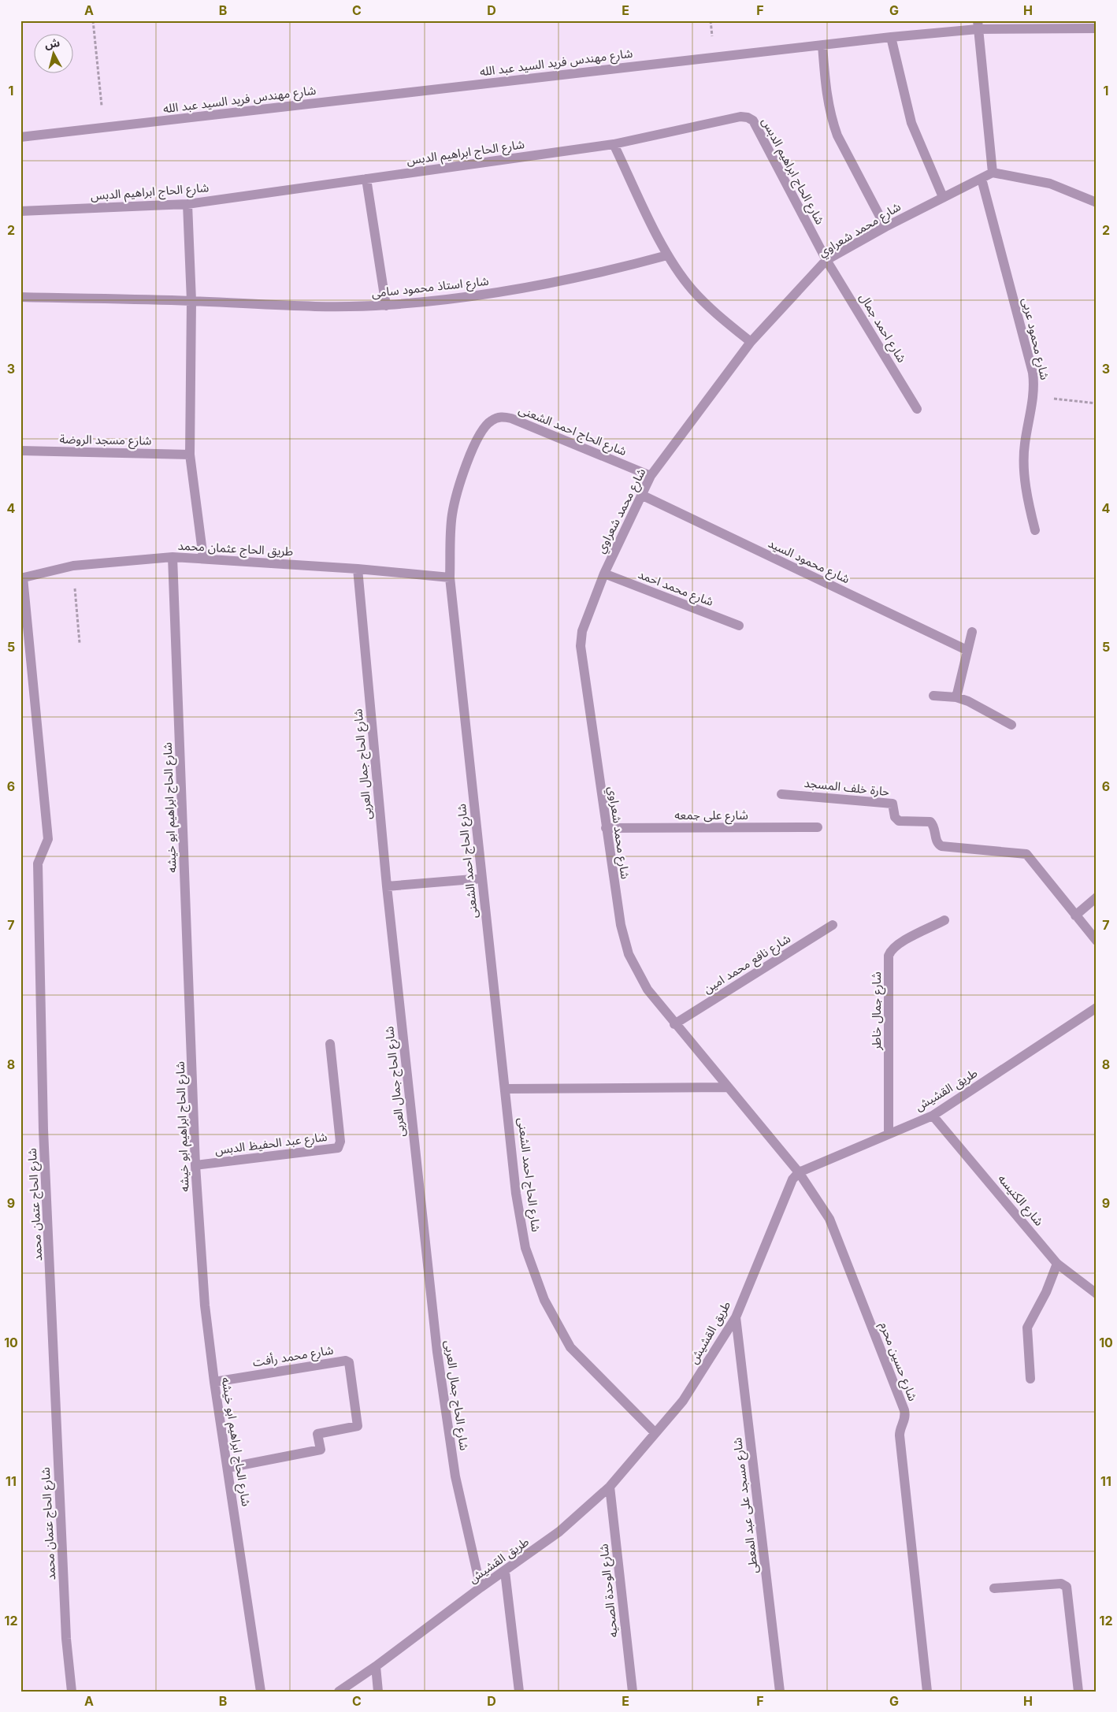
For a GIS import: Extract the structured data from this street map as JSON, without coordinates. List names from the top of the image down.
{
  "streets": {
    "street": [
      "شارع مهندس فريد السيد عبد الله",
      "شارع الحاج ابراهيم الدبس",
      "شارع محمد شعراوي",
      "شارع استاذ محمود سامى",
      "شارع احمد جمال",
      "شارع محمود عربى",
      "شارع الحاج احمد الشعنى",
      "شارع مسجد الروضة",
      "طريق الحاج عثمان محمد",
      "شارع محمود السيد",
      "شارع محمد احمد",
      "شارع الحاج جمال العربى",
      "حارة خلف المسجد",
      "شارع الحاج ابراهيم ابو خيشه",
      "شارع على جمعه",
      "شارع نافع محمد امين",
      "شارع جمال خاطر",
      "طريق القشيش",
      "شارع عبد الحفيظ الدبس",
      "شارع الكنيسه",
      "شارع الحاج عتمان محمد",
      "شارع محمد رأفت",
      "شارع حسين محرم",
      "شارع مسجد على عبد المعطى",
      "شارع الوحدة الصحيه"
    ]
  },
  "crossings": [
    ["شارع الحاج ابراهيم الدبس", "شارع محمد شعراوي"],
    ["شارع الحاج ابراهيم الدبس", "شارع احمد جمال"],
    ["شارع محمد شعراوي", "شارع احمد جمال"],
    ["شارع محمد شعراوي", "شارع محمود عربى"],
    ["شارع محمد شعراوي", "شارع الحاج احمد الشعنى"],
    ["شارع محمد شعراوي", "شارع محمود السيد"],
    ["شارع محمد شعراوي", "شارع محمد احمد"],
    ["شارع محمد شعراوي", "شارع على جمعه"],
    ["شارع محمد شعراوي", "شارع نافع محمد امين"],
    ["شارع محمد شعراوي", "شارع حسين محرم"],
    ["شارع الحاج احمد الشعنى", "طريق الحاج عثمان محمد"],
    ["شارع الحاج احمد الشعنى", "طريق القشيش"],
    ["طريق الحاج عثمان محمد", "شارع الحاج جمال العربى"],
    ["طريق الحاج عثمان محمد", "شارع الحاج ابراهيم ابو خيشه"],
    ["طريق الحاج عثمان محمد", "شارع الحاج عتمان محمد"],
    ["شارع الحاج جمال العربى", "طريق القشيش"],
    ["شارع الحاج ابراهيم ابو خيشه", "شارع عبد الحفيظ الدبس"],
    ["شارع الحاج ابراهيم ابو خيشه", "شارع محمد رأفت"],
    ["شارع جمال خاطر", "طريق القشيش"],
    ["طريق القشيش", "شارع الكنيسه"],
    ["طريق القشيش", "شارع حسين محرم"],
    ["طريق القشيش", "شارع مسجد على عبد المعطى"],
    ["طريق القشيش", "شارع الوحدة الصحيه"]
  ],
  "north": "top",
  "grid": {
    "columns": [
      "A",
      "B",
      "C",
      "D",
      "E",
      "F",
      "G",
      "H"
    ],
    "rows": [
      "1",
      "2",
      "3",
      "4",
      "5",
      "6",
      "7",
      "8",
      "9",
      "10",
      "11",
      "12"
    ]
  }
}
